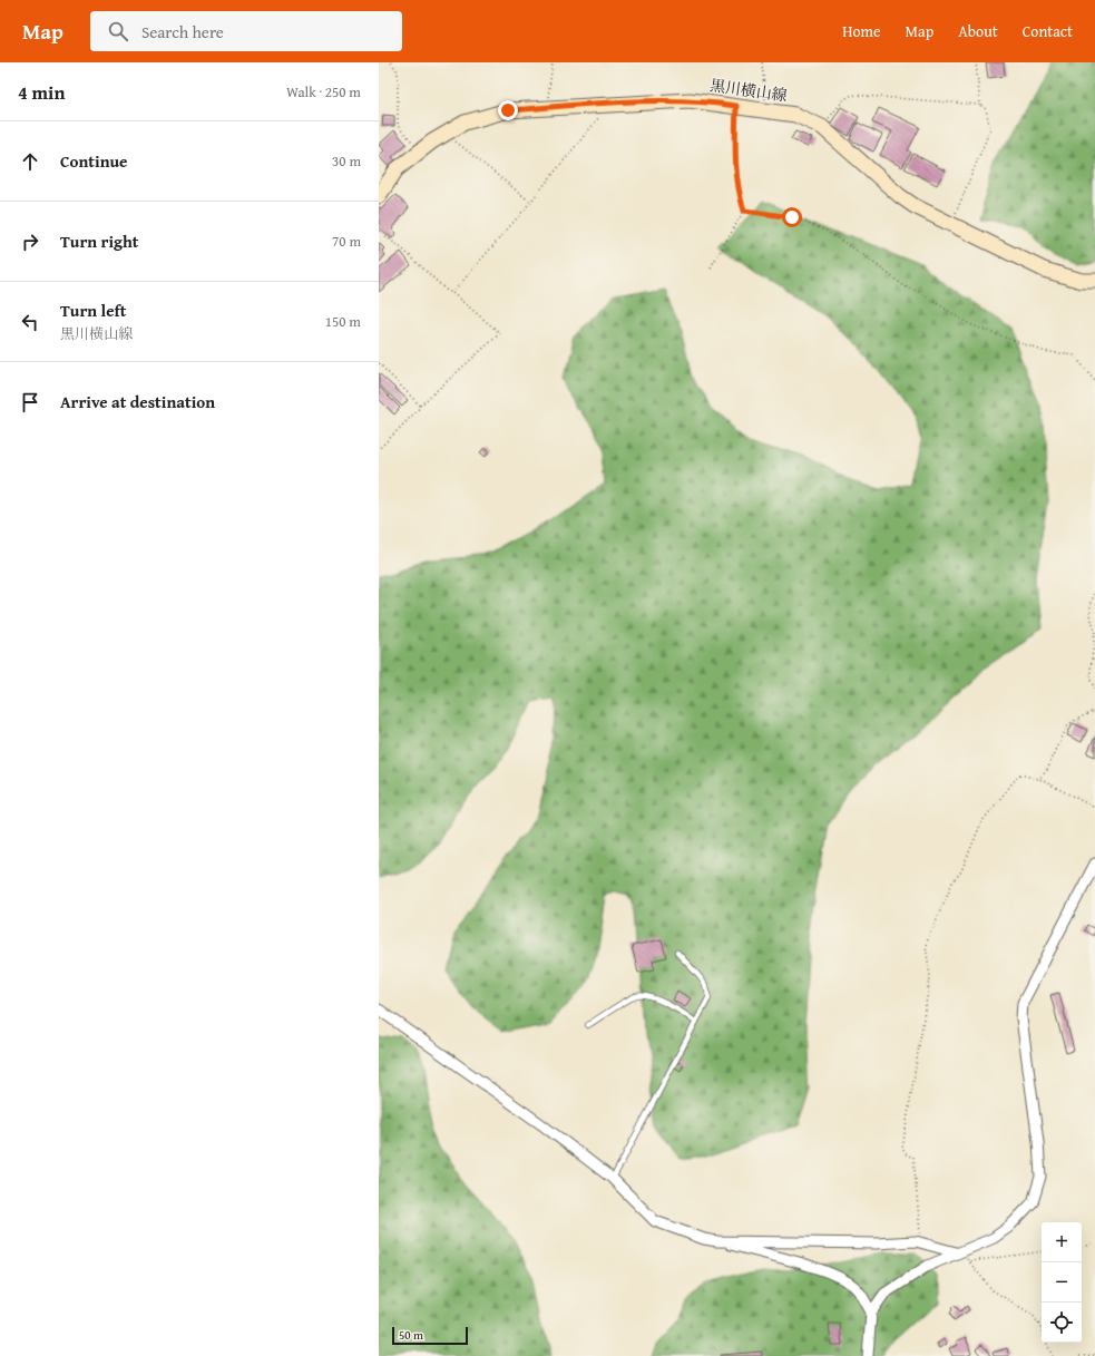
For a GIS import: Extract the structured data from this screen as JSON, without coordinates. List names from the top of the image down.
{
  "streets": {
    "main road": ["黒川横山線"]
  },
  "scale_bar": "50 m",
  "page": {
    "header": "Map",
    "search": "Search here",
    "nav": [
      "Home",
      "Map",
      "About",
      "Contact"
    ],
    "heading": ["4 min", "Walk · 250 m"],
    "list": [
      ["Continue", "30 m"],
      ["Turn right", "70 m"],
      ["Turn left", "黒川横山線", "150 m"],
      "Arrive at destination"
    ],
    "map_buttons": ["+", "−"],
    "scale": "50 m"
  }
}
